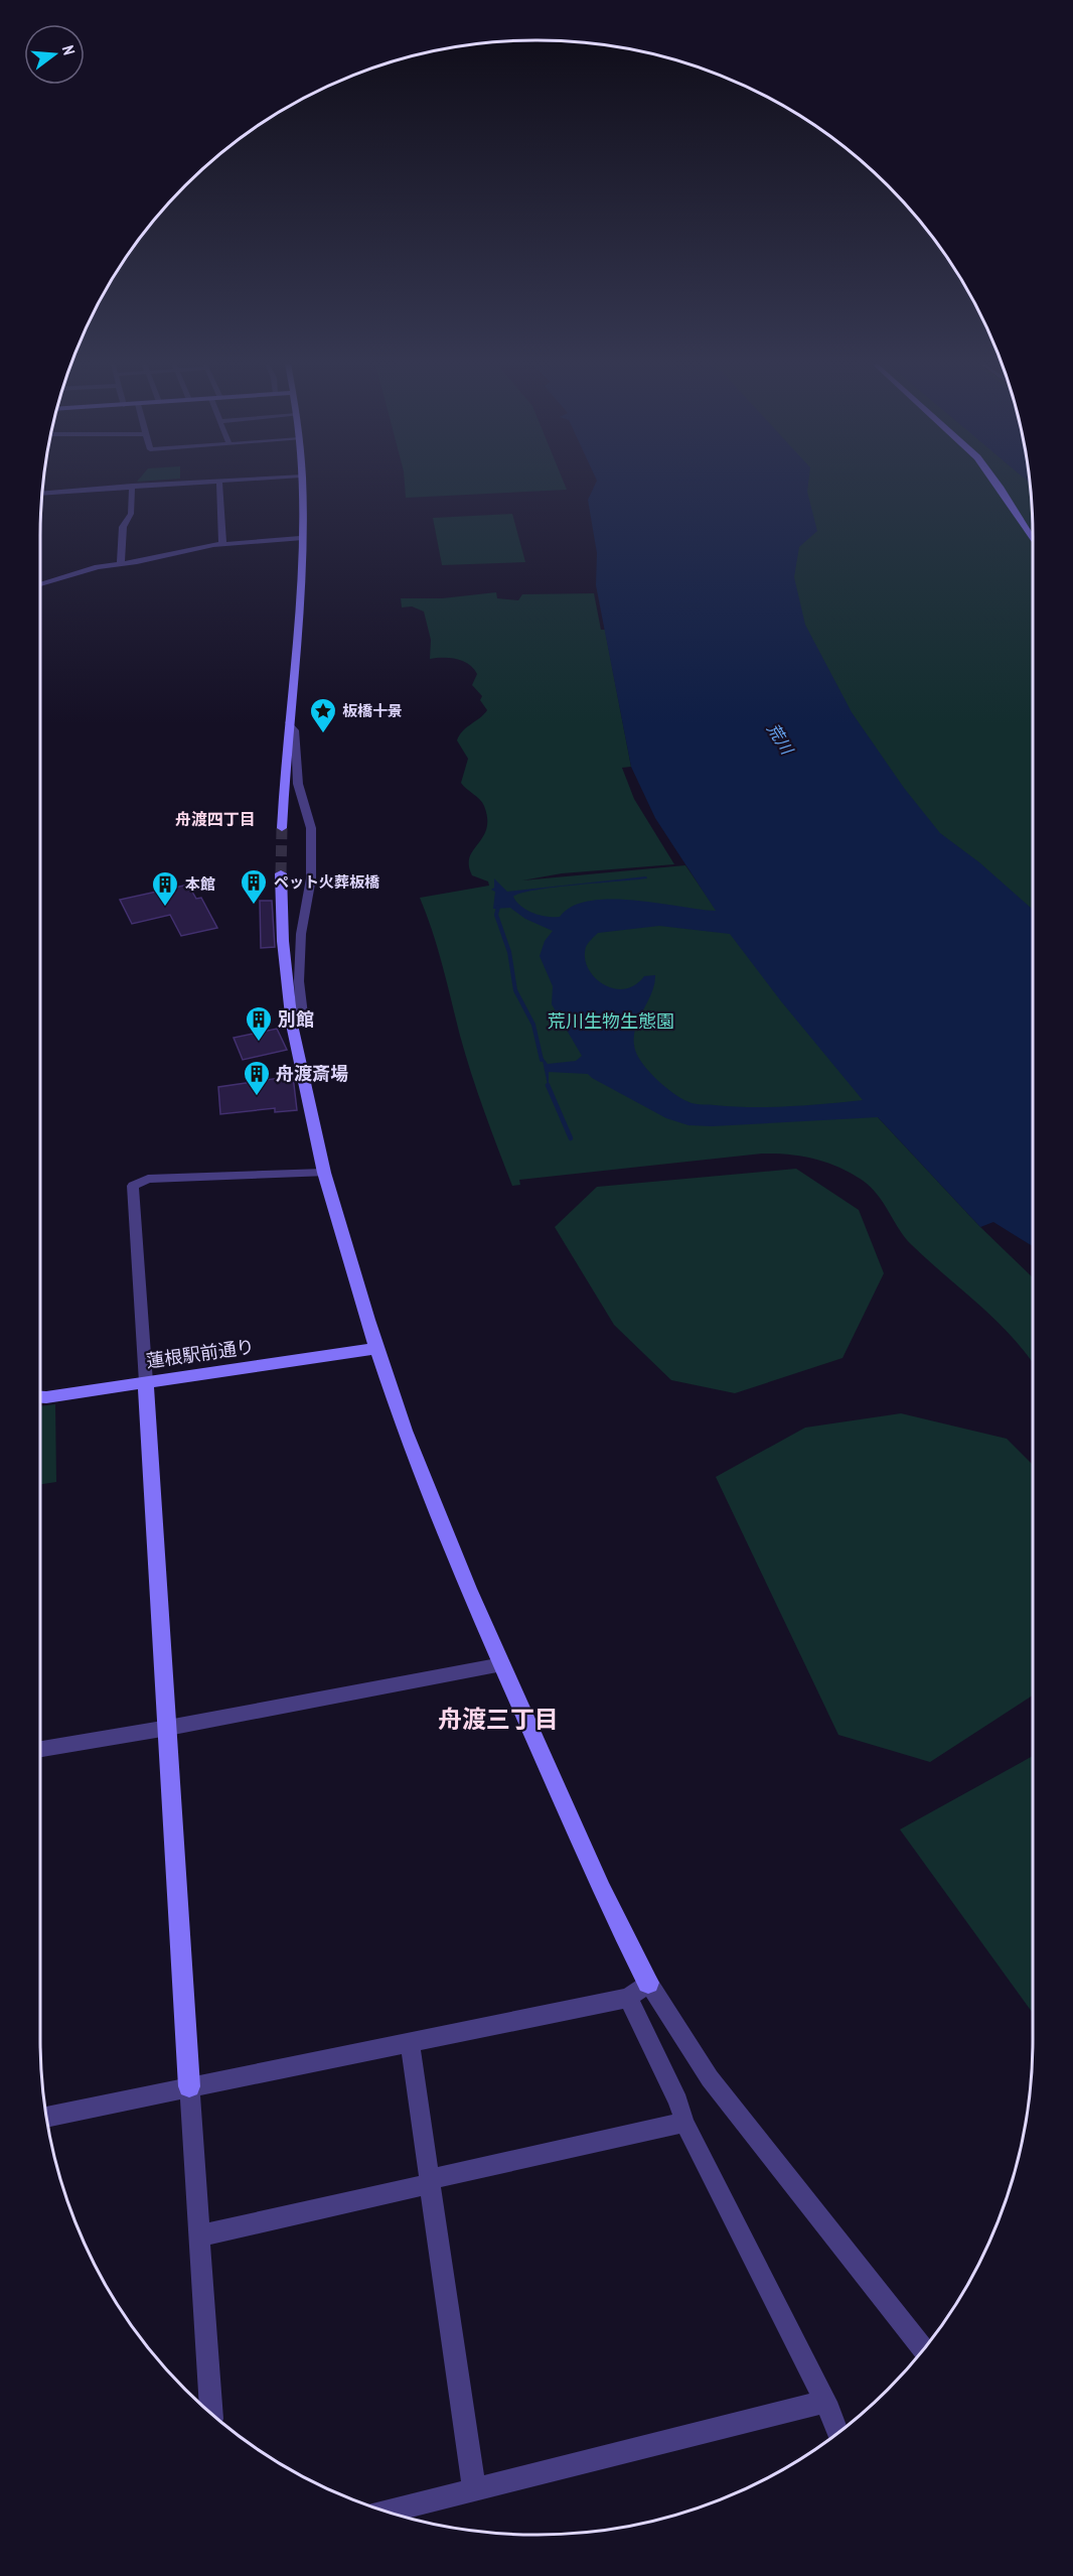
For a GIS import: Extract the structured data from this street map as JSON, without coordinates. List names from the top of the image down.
{
  "streets": {
    "street": ["蓮根駅前通り"]
  },
  "districts": ["舟渡四丁目", "舟渡三丁目"],
  "water": ["荒川"],
  "parks": ["荒川生物生態園"],
  "places": {
    "place": ["板橋十景"],
    "building": [
      "ペット火葬板橋",
      "本館",
      "別館",
      "舟渡斎場"
    ]
  },
  "north": "right"
}
